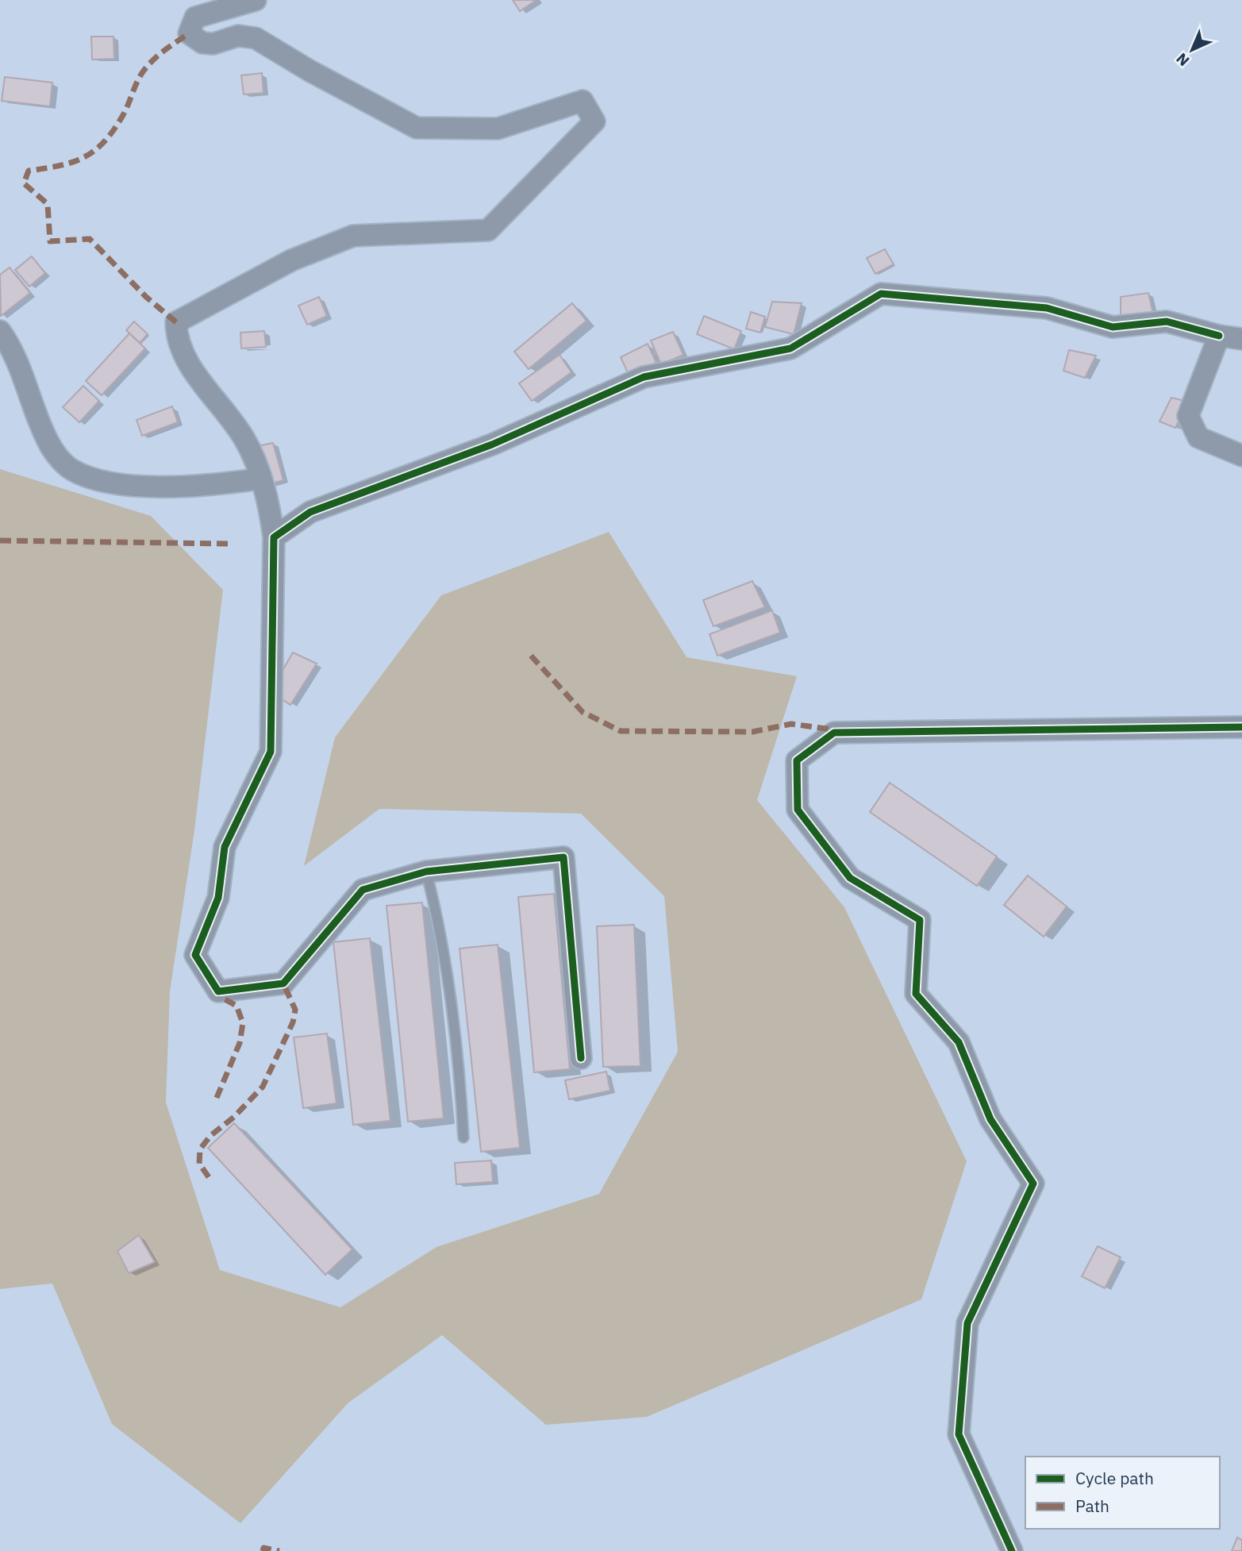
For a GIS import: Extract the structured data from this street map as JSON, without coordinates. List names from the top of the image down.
{
  "legend": ["Cycle path", "Path"],
  "north": "bottom left"
}
